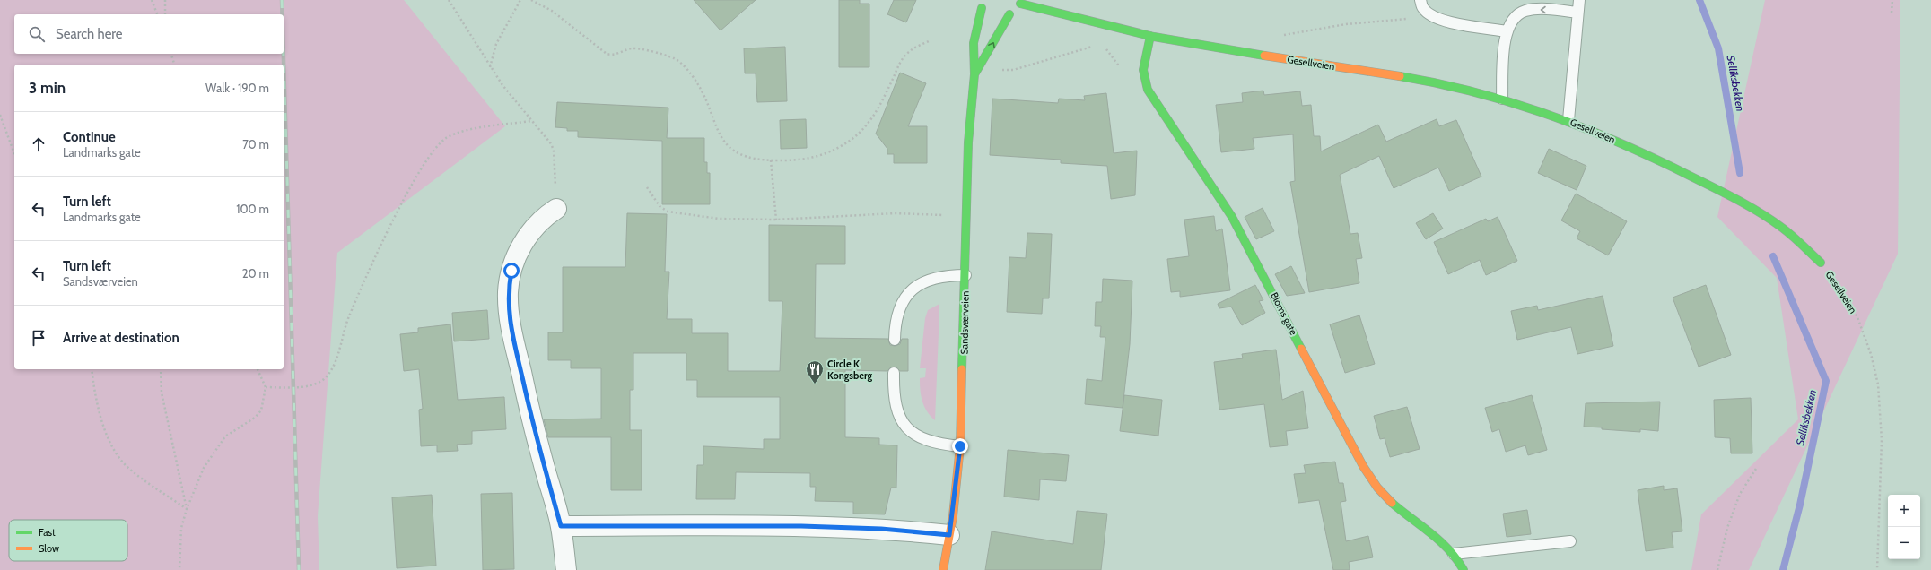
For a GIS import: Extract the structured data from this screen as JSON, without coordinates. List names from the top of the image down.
{
  "streets": {
    "street": ["Gesellveien", "Bloms gate", "Sandsværveien"]
  },
  "crossings": [
    ["Gesellveien", "Bloms gate"],
    ["Gesellveien", "Sandsværveien"]
  ],
  "water": ["Selliksbekken"],
  "places": {
    "restaurant": ["Circle K Kongsberg"]
  },
  "legend": ["Fast", "Slow"],
  "page": {
    "search": "Search here",
    "heading": ["3 min", "Walk · 190 m"],
    "list": [
      ["Continue", "Landmarks gate", "70 m"],
      ["Turn left", "Landmarks gate", "100 m"],
      ["Turn left", "Sandsværveien", "20 m"],
      "Arrive at destination"
    ],
    "map_buttons": ["+", "−"]
  }
}
